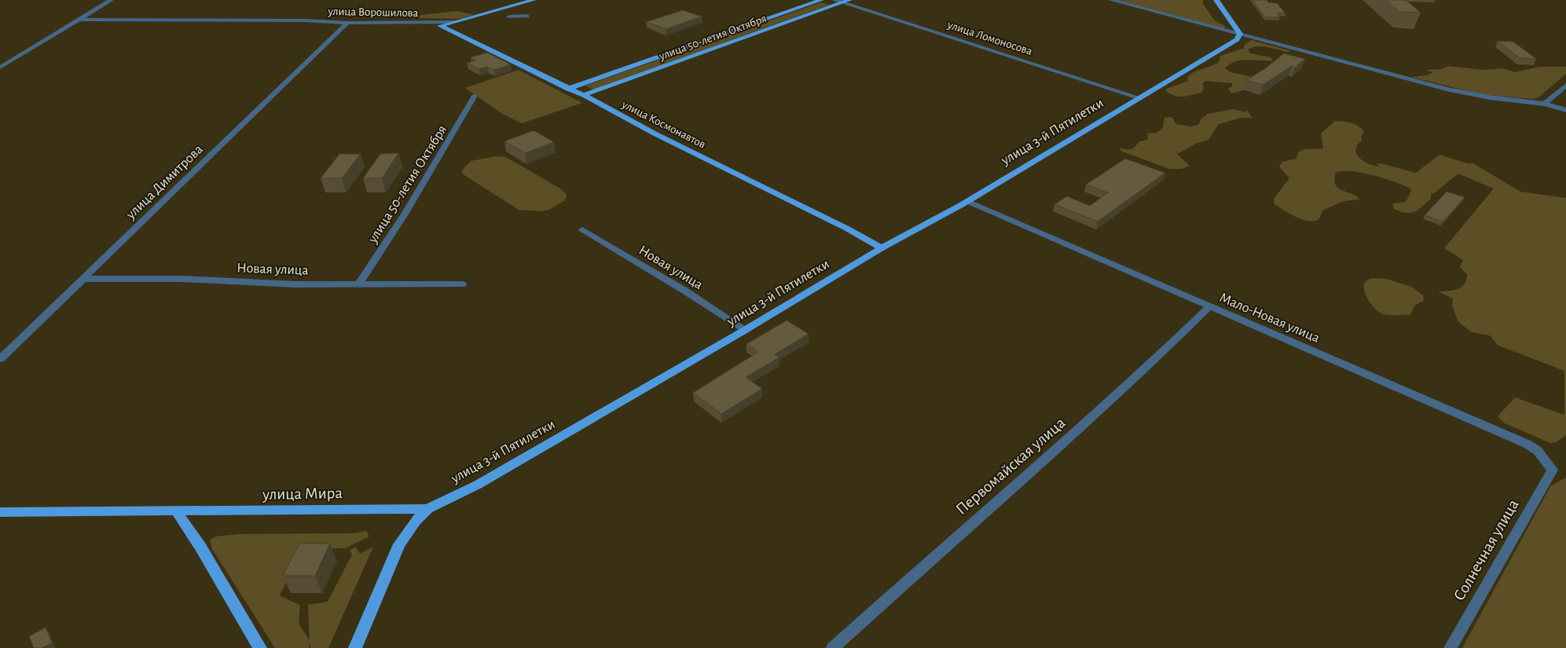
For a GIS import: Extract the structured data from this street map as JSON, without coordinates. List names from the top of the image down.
{
  "streets": {
    "main road": [
      "улица Ворошилова",
      "улица 50-летия Октября",
      "улица Космонавтов",
      "улица 3-й Пятилетки",
      "улица Мира"
    ],
    "street": [
      "улица Ломоносова",
      "улица Димитрова",
      "Новая улица",
      "Мало-Новая улица",
      "Первомайская улица",
      "Солнечная улица"
    ]
  },
  "crossings": [
    ["улица Ворошилова", "улица Космонавтов"],
    ["улица Ворошилова", "улица Димитрова"],
    ["улица 50-летия Октября", "улица Ломоносова"],
    ["улица 50-летия Октября", "улица Космонавтов"],
    ["улица 50-летия Октября", "Новая улица"],
    ["улица Ломоносова", "улица 3-й Пятилетки"],
    ["улица Космонавтов", "улица 3-й Пятилетки"],
    ["улица 3-й Пятилетки", "Новая улица"],
    ["улица 3-й Пятилетки", "Мало-Новая улица"],
    ["улица 3-й Пятилетки", "улица Мира"],
    ["улица Димитрова", "Новая улица"],
    ["Мало-Новая улица", "Первомайская улица"],
    ["Мало-Новая улица", "Солнечная улица"]
  ]
}
